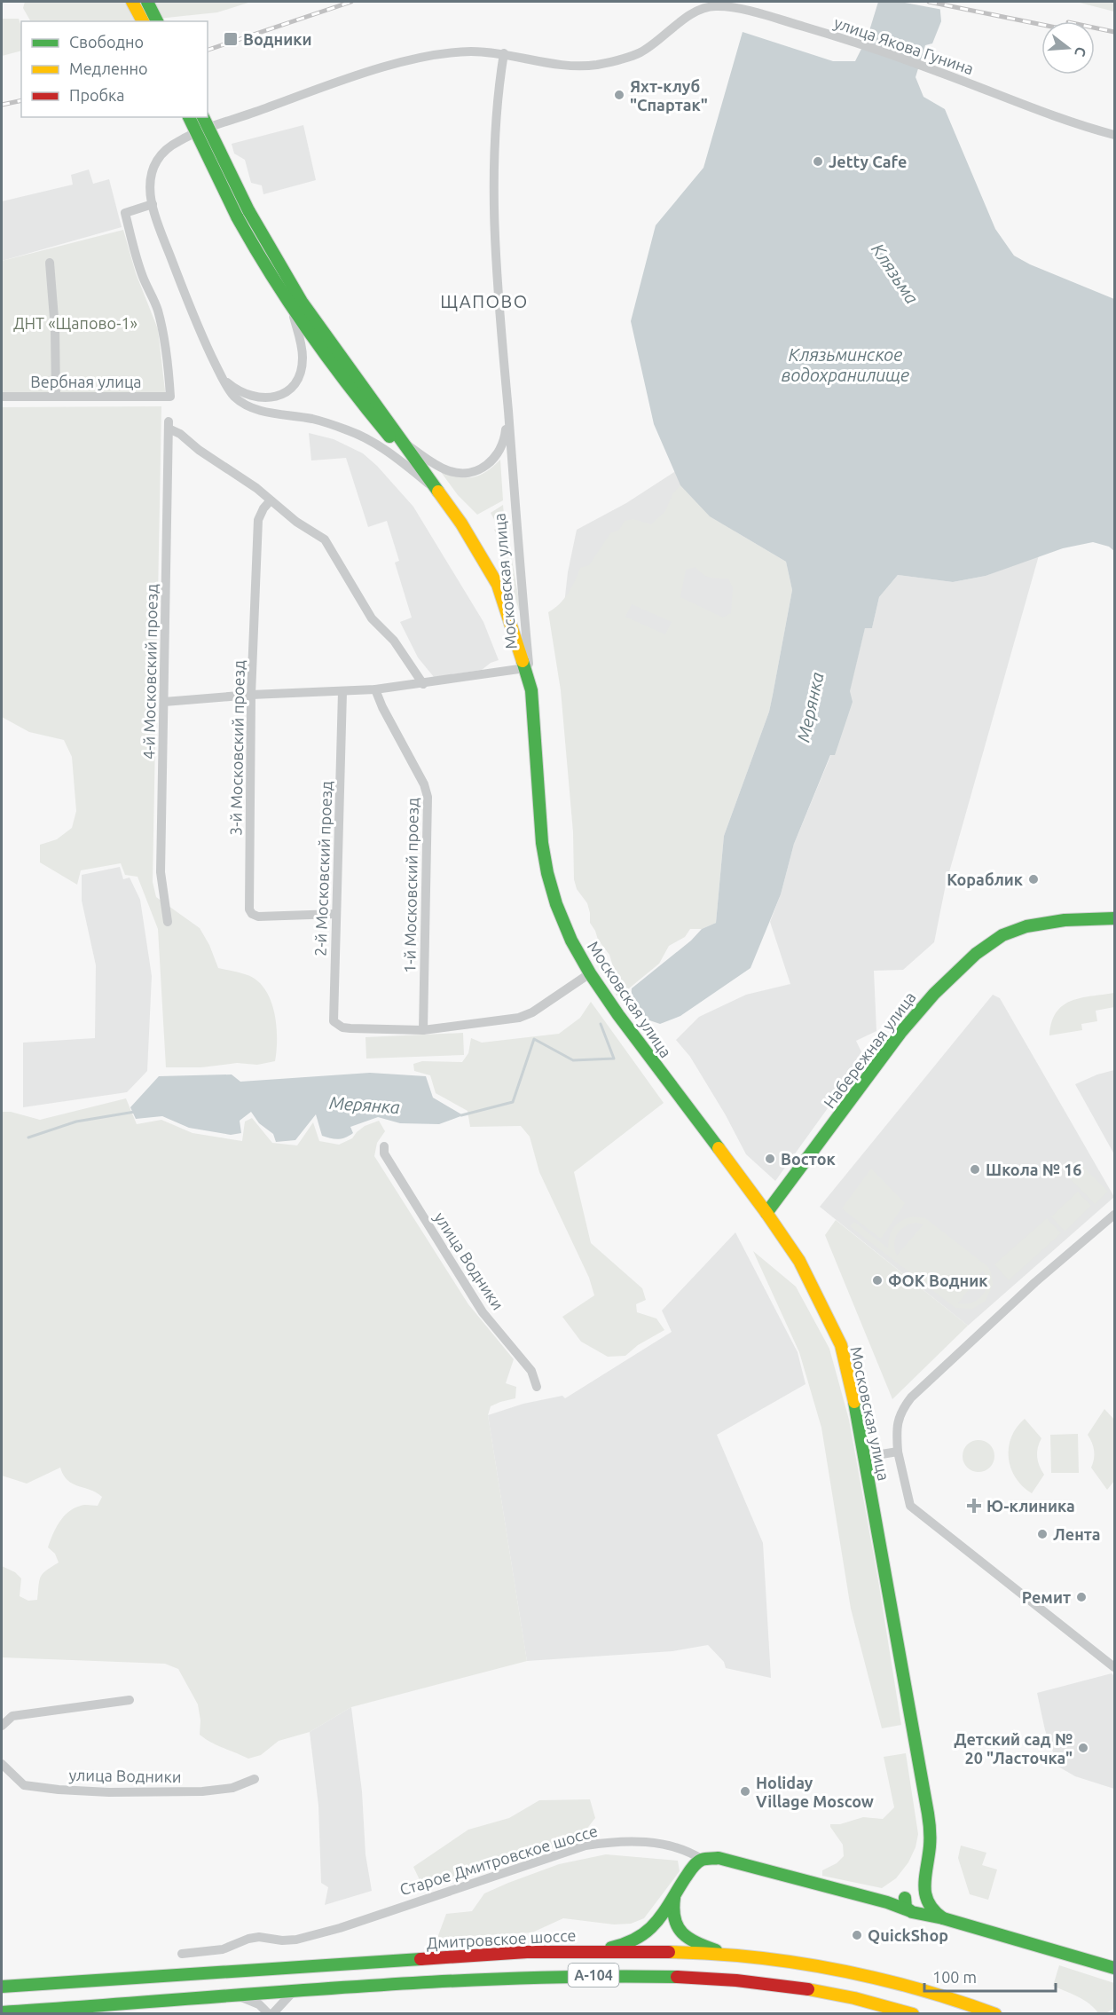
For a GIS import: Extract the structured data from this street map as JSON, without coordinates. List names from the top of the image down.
{
  "streets": {
    "main road": [
      "Московская улица",
      "Набережная улица",
      "Старое Дмитровское шоссе",
      "Дмитровское шоссе",
      "А-104"
    ],
    "street": [
      "улица Якова Гунина",
      "Вербная улица",
      "4-й Московский проезд",
      "3-й Московский проезд",
      "2-й Московский проезд",
      "1-й Московский проезд",
      "улица Водники"
    ]
  },
  "crossings": [
    ["улица Якова Гунина", "Вербная улица"],
    ["улица Якова Гунина", "Московская улица"],
    ["Московская улица", "Набережная улица"],
    ["Московская улица", "Старое Дмитровское шоссе"],
    ["4-й Московский проезд", "3-й Московский проезд"],
    ["3-й Московский проезд", "2-й Московский проезд"],
    ["2-й Московский проезд", "1-й Московский проезд"],
    ["Старое Дмитровское шоссе", "А-104"],
    ["Дмитровское шоссе", "А-104"]
  ],
  "districts": ["ЩАПОВО"],
  "water": ["Клязьма", "Клязьминское водохранилище", "Мерянка"],
  "parks": ["ДНТ «Щапово-1»"],
  "places": {
    "transit": ["Водники"],
    "other": [
      "Яхт-клуб \"Спартак\"",
      "Jetty Cafe",
      "Кораблик",
      "Восток",
      "Школа № 16",
      "ФОК Водник",
      "Лента",
      "Ремит",
      "Детский сад № 20 \"Ласточка\"",
      "Holiday Village Moscow",
      "QuickShop"
    ],
    "health": ["Ю-клиника"]
  },
  "legend": ["Свободно", "Медленно", "Пробка"],
  "scale_bar": "100 m",
  "north": "right"
}
